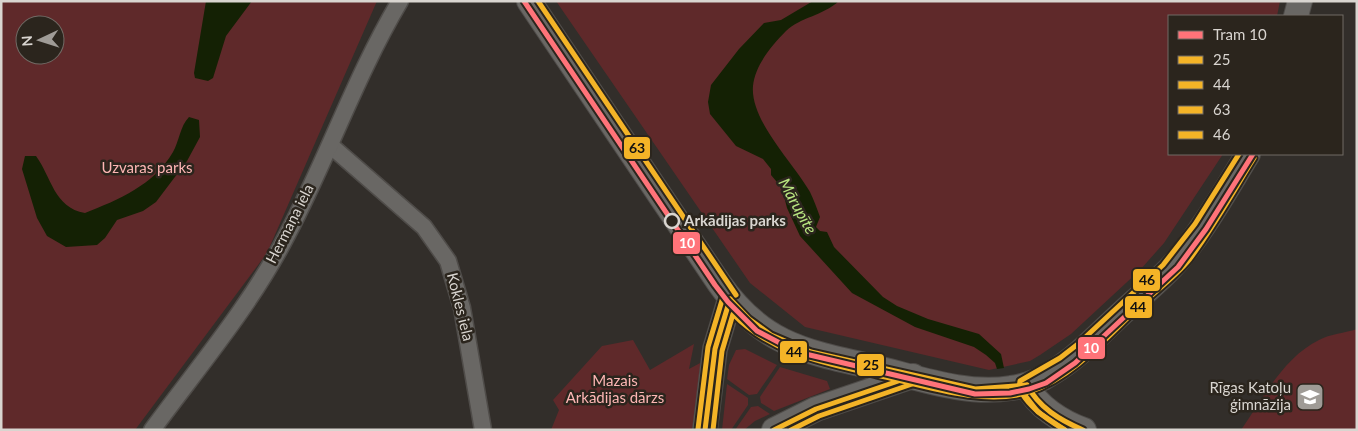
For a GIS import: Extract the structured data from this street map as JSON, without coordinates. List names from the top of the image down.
{
  "streets": {
    "street": ["Hermaņa iela", "Kokles iela"]
  },
  "crossings": [
    ["Hermaņa iela", "Kokles iela"]
  ],
  "water": ["Mārupīte"],
  "parks": ["Uzvaras parks", "Mazais Arkādijas dārzs"],
  "places": {
    "other": ["Arkādijas parks"],
    "school or university": ["Rīgas Katoļu ģimnāzija"]
  },
  "lines": [
    "tram line 10",
    "transit line 63",
    "transit line 46",
    "transit line 44",
    "transit line 25"
  ],
  "legend": [
    "Tram 10",
    "25",
    "44",
    "63",
    "46"
  ],
  "north": "left"
}
